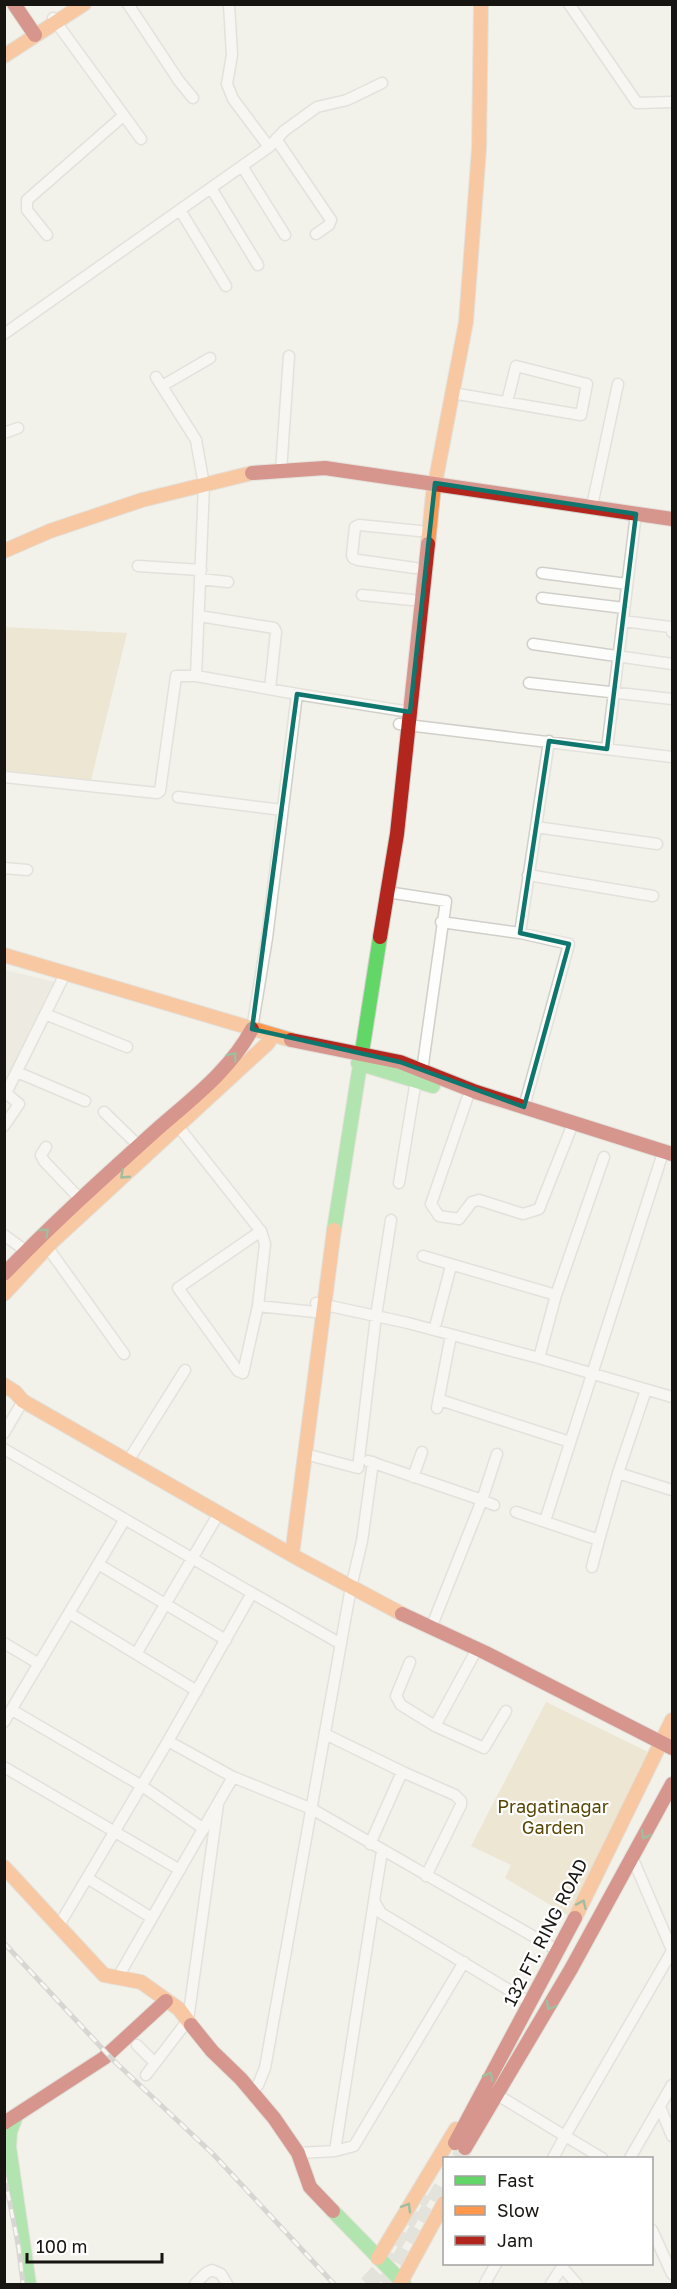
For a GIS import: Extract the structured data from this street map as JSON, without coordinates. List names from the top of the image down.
{
  "streets": {
    "street": ["132 FT. RING ROAD"]
  },
  "parks": ["Pragatinagar Garden"],
  "legend": ["Fast", "Slow", "Jam"],
  "scale_bar": "100 m"
}
